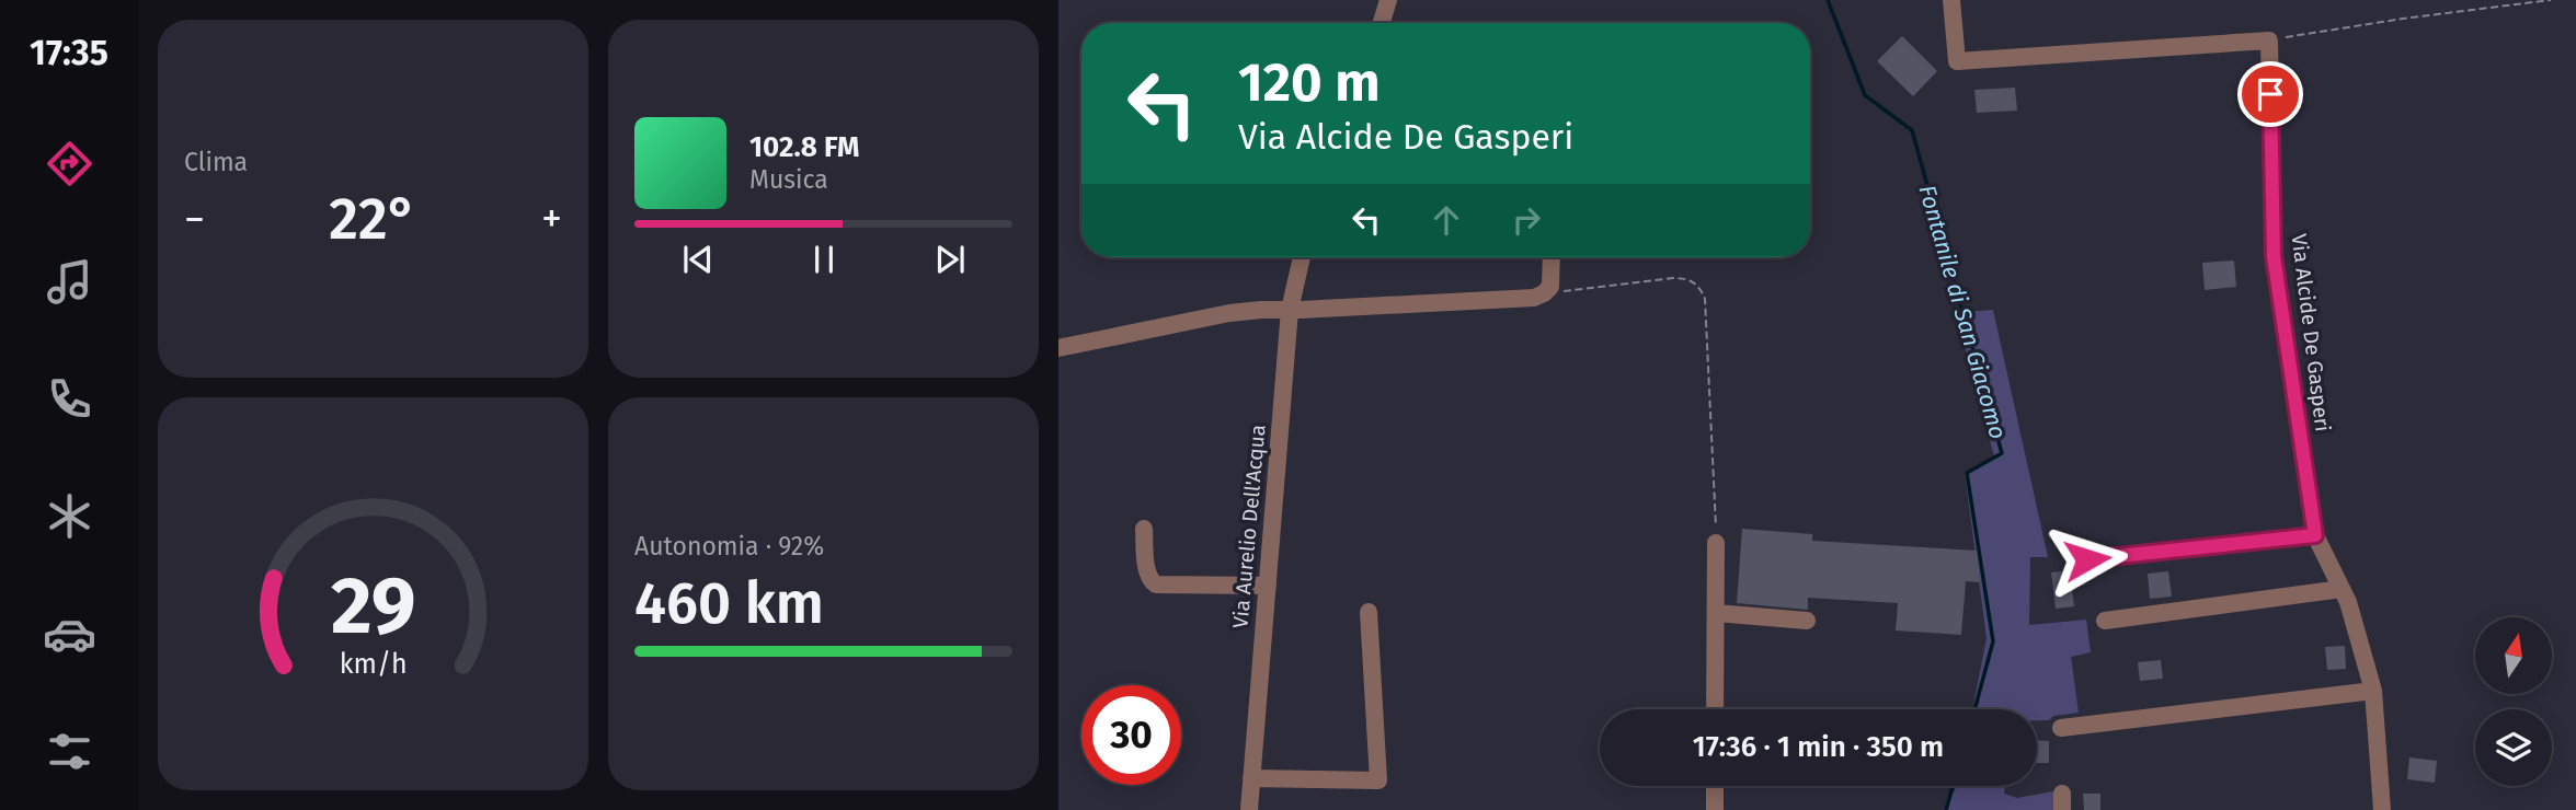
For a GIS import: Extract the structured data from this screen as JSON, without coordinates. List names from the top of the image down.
{
  "streets": {
    "street": ["Via Alcide De Gasperi", "Via Aurelio Dell'Acqua"]
  },
  "water": ["Fontanile di San Giacomo"],
  "north": "top",
  "page": {
    "tabs": "17:35",
    "tile": [
      "Clima",
      ["Autonomia · 92%", "460 km"]
    ],
    "turn": ["120 m", "Via Alcide De Gasperi"],
    "song": ["102.8 FM", "Musica"],
    "heat": ["−", "22°", "+"],
    "limit": "30",
    "trip": "17:36 · 1 min · 350 m",
    "gauge": ["29", "km/h"]
  }
}
